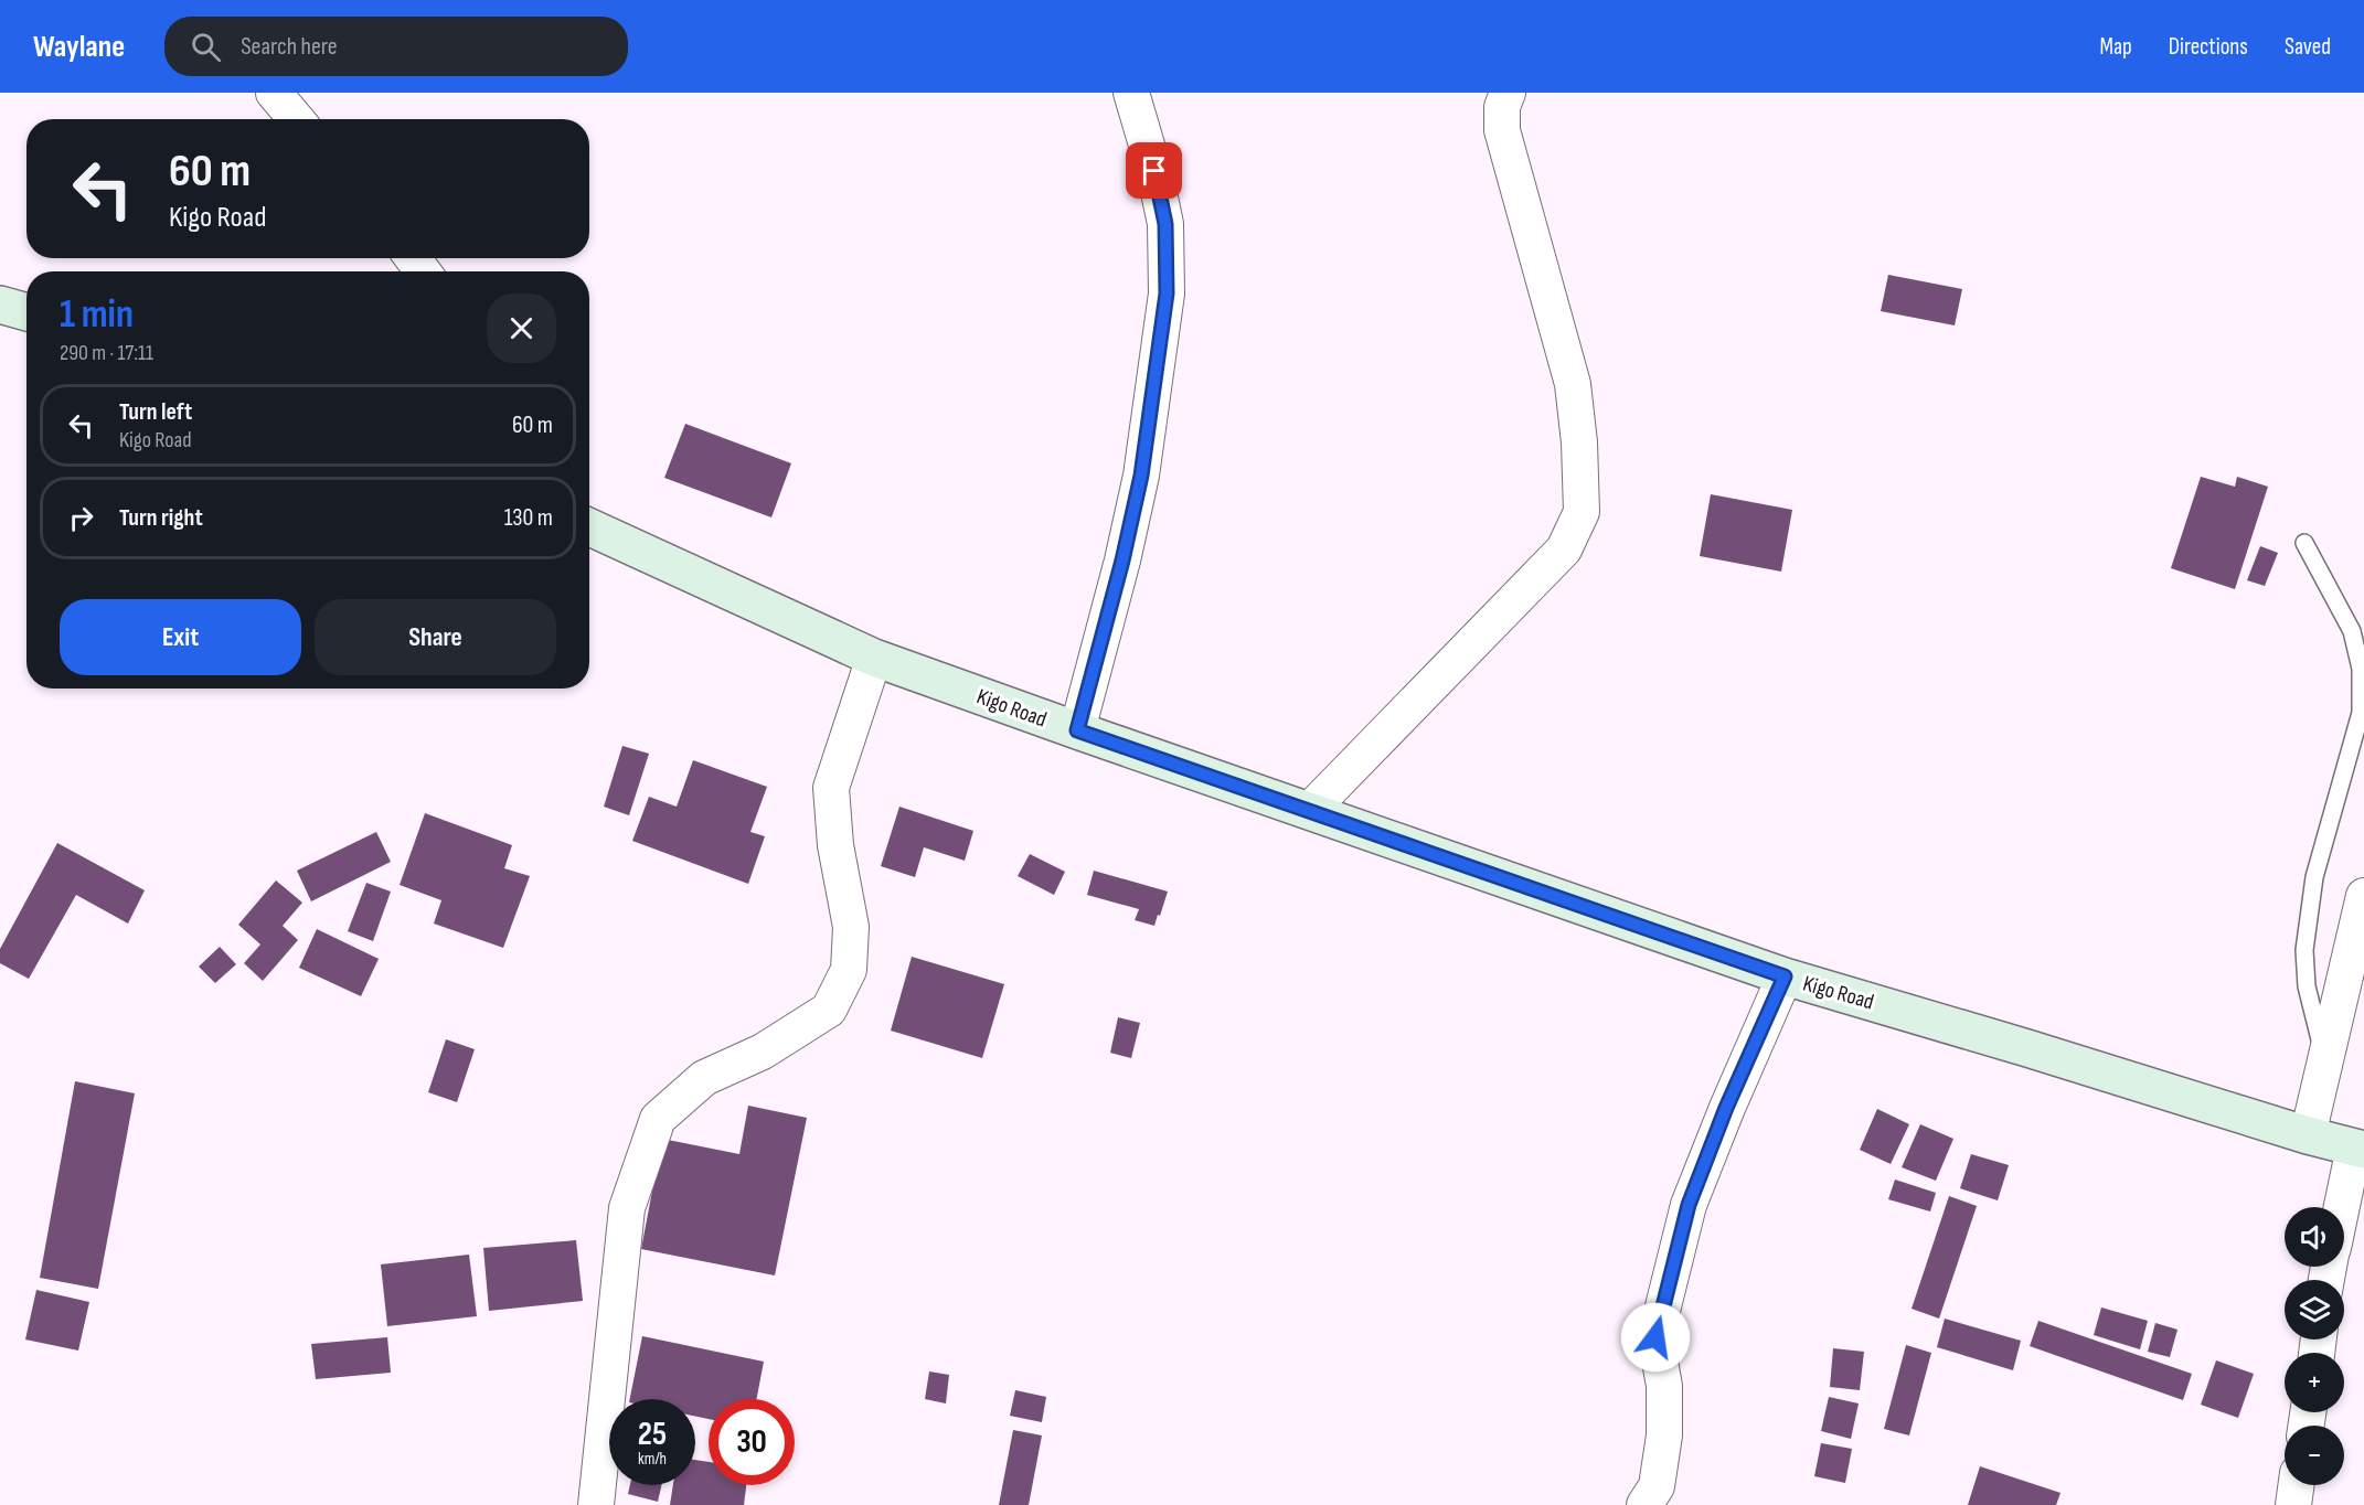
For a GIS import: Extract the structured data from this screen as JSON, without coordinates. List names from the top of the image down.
{
  "streets": {
    "street": ["Kigo Road"]
  },
  "page": {
    "header": "Waylane",
    "search": "Search here",
    "nav": ["Map", "Directions", "Saved"],
    "turn": ["60 m", "Kigo Road"],
    "heading": ["1 min", "290 m · 17:11"],
    "list": [
      {
        "name": "Turn left",
        "note": "Kigo Road",
        "value": "60 m"
      },
      {
        "name": "Turn right",
        "value": "130 m"
      }
    ],
    "buttons": ["Exit", "Share"],
    "map_buttons": ["+", "−"],
    "speed": "25 km/h",
    "limit": "30"
  }
}
